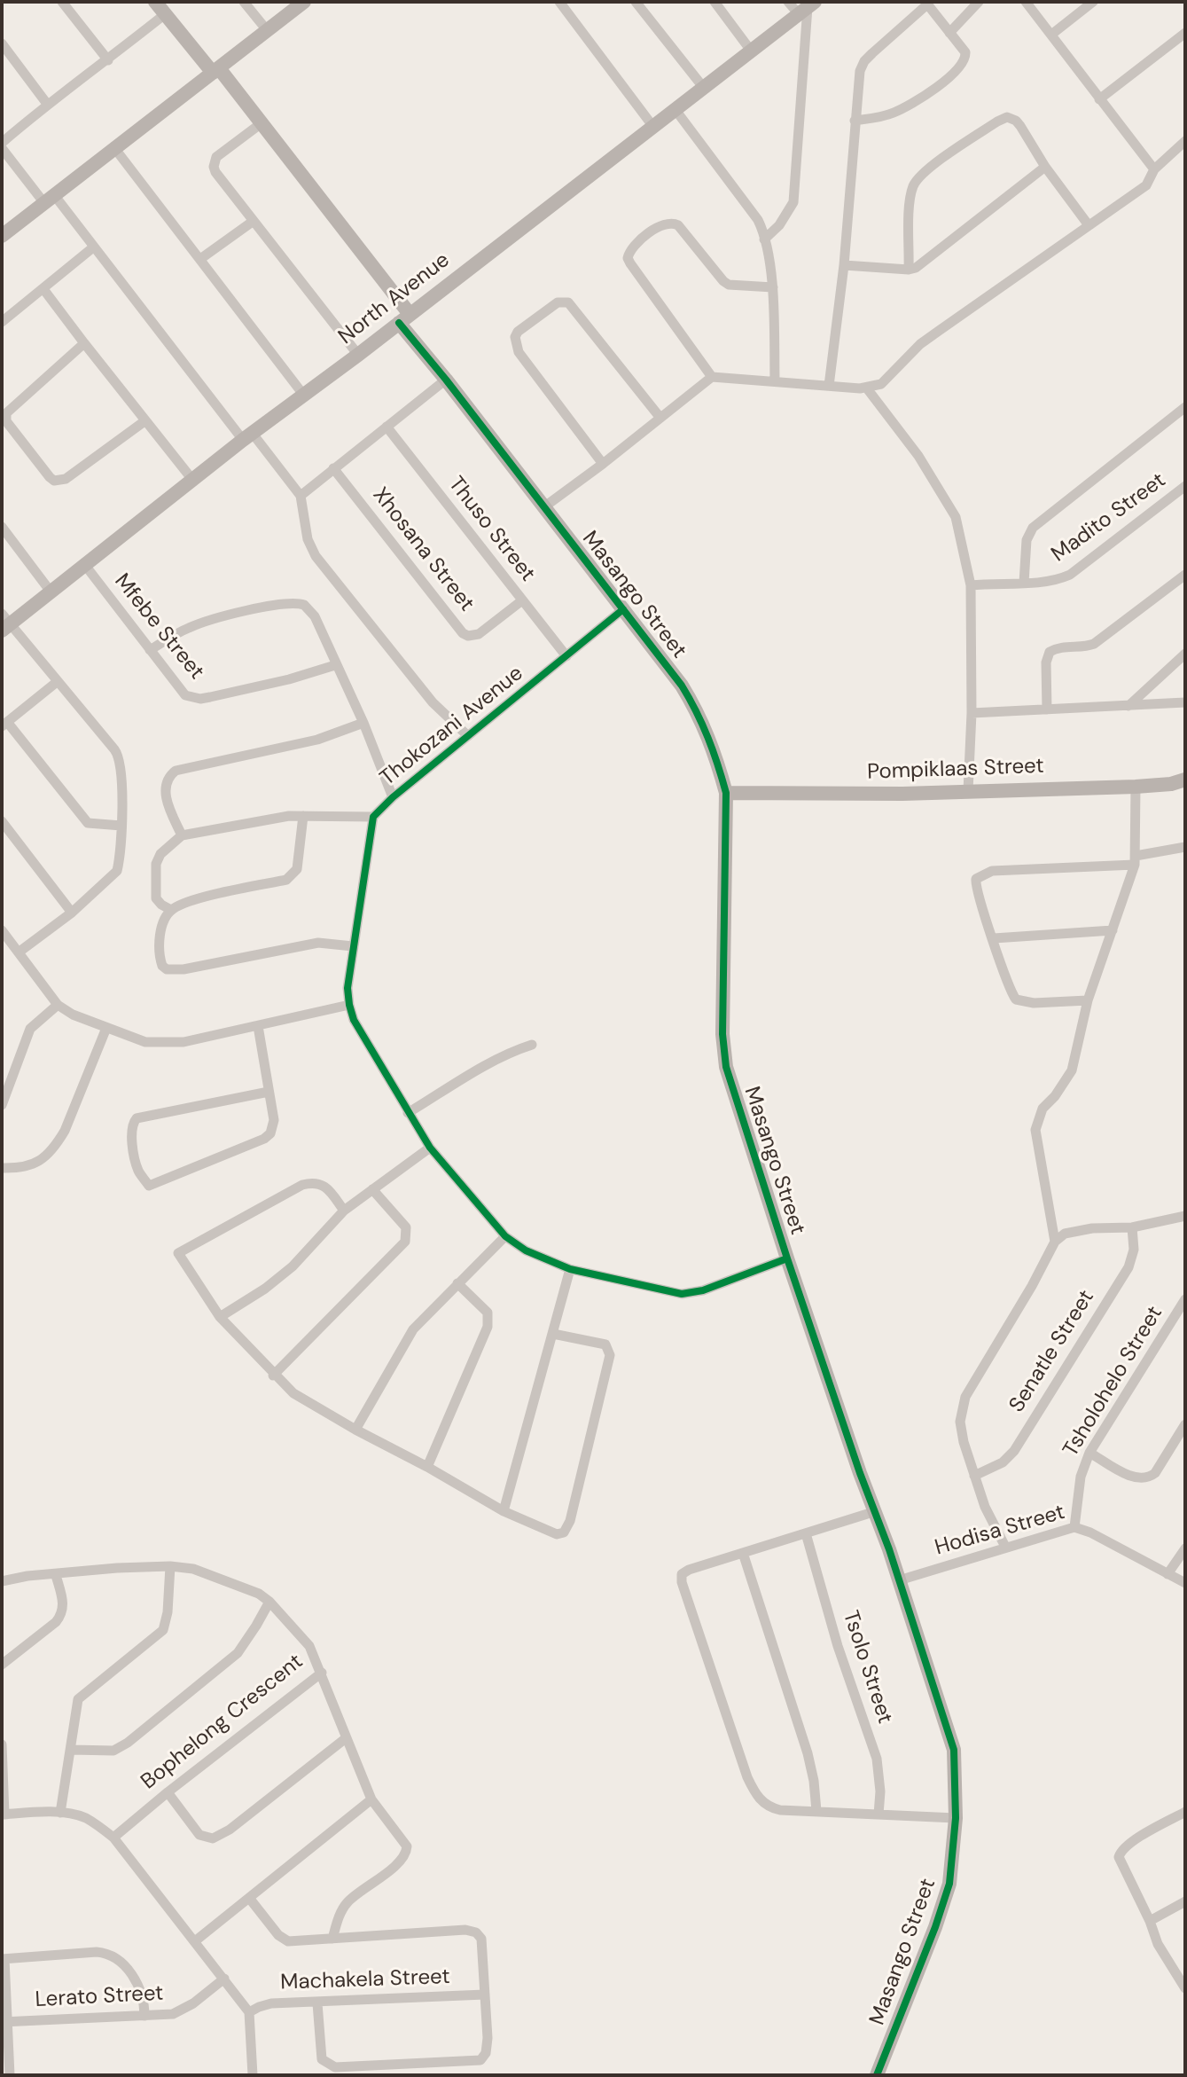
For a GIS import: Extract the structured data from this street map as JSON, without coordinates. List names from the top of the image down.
{
  "streets": {
    "street": [
      "North Avenue",
      "Madito Street",
      "Thuso Street",
      "Xhosana Street",
      "Masango Street",
      "Mfebe Street",
      "Thokozani Avenue",
      "Pompiklaas Street",
      "Senatle Street",
      "Tsholohelo Street",
      "Hodisa Street",
      "Tsolo Street",
      "Bophelong Crescent",
      "Machakela Street",
      "Lerato Street"
    ]
  },
  "crossings": [
    ["North Avenue", "Masango Street"],
    ["North Avenue", "Mfebe Street"],
    ["Thuso Street", "Xhosana Street"],
    ["Thuso Street", "Thokozani Avenue"],
    ["Masango Street", "Thokozani Avenue"],
    ["Masango Street", "Pompiklaas Street"],
    ["Masango Street", "Hodisa Street"],
    ["Tsholohelo Street", "Hodisa Street"]
  ]
}
